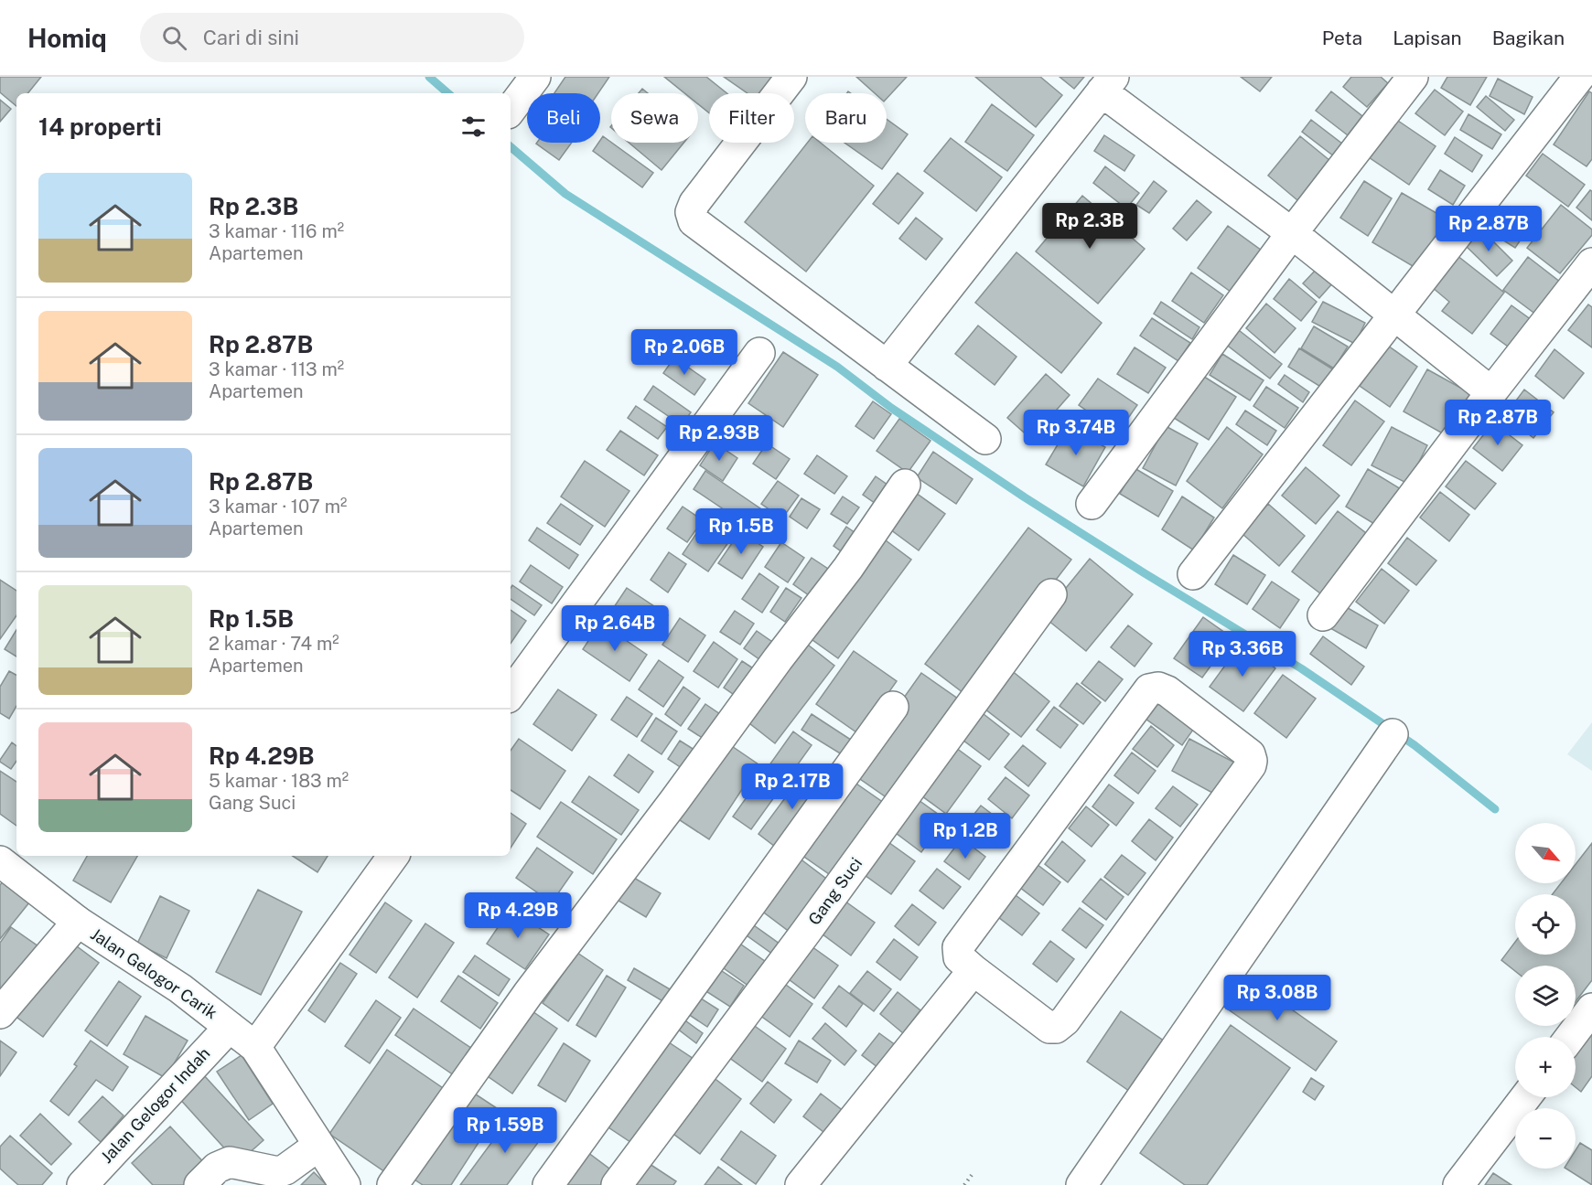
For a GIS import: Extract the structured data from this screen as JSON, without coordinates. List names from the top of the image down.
{
  "streets": {
    "street": ["Gang Suci", "Jalan Gelogor Carik", "Jalan Gelogor Indah"]
  },
  "crossings": [
    ["Jalan Gelogor Carik", "Jalan Gelogor Indah"]
  ],
  "north": "bottom right",
  "page": {
    "header": "Homiq",
    "search": "Cari di sini",
    "nav": ["Peta", "Lapisan", "Bagikan"],
    "chip": [
      "Beli",
      "Sewa",
      "Filter",
      "Baru"
    ],
    "heading": "14 properti",
    "list": [
      {
        "name": "Rp 2.3B",
        "note": "3 kamar · 116 m² · Apartemen"
      },
      {
        "name": "Rp 2.87B",
        "note": "3 kamar · 113 m² · Apartemen"
      },
      {
        "name": "Rp 2.87B",
        "note": "3 kamar · 107 m² · Apartemen"
      },
      {
        "name": "Rp 1.5B",
        "note": "2 kamar · 74 m² · Apartemen"
      },
      {
        "name": "Rp 4.29B",
        "note": "5 kamar · 183 m² · Gang Suci"
      }
    ],
    "price": [
      "Rp 2.3B",
      "Rp 2.87B",
      "Rp 2.06B",
      "Rp 2.87B",
      "Rp 3.74B",
      "Rp 2.93B",
      "Rp 1.5B",
      "Rp 2.64B",
      "Rp 3.36B",
      "Rp 2.17B",
      "Rp 1.2B",
      "Rp 4.29B",
      "Rp 3.08B",
      "Rp 1.59B"
    ],
    "map_buttons": ["+", "−"]
  }
}
